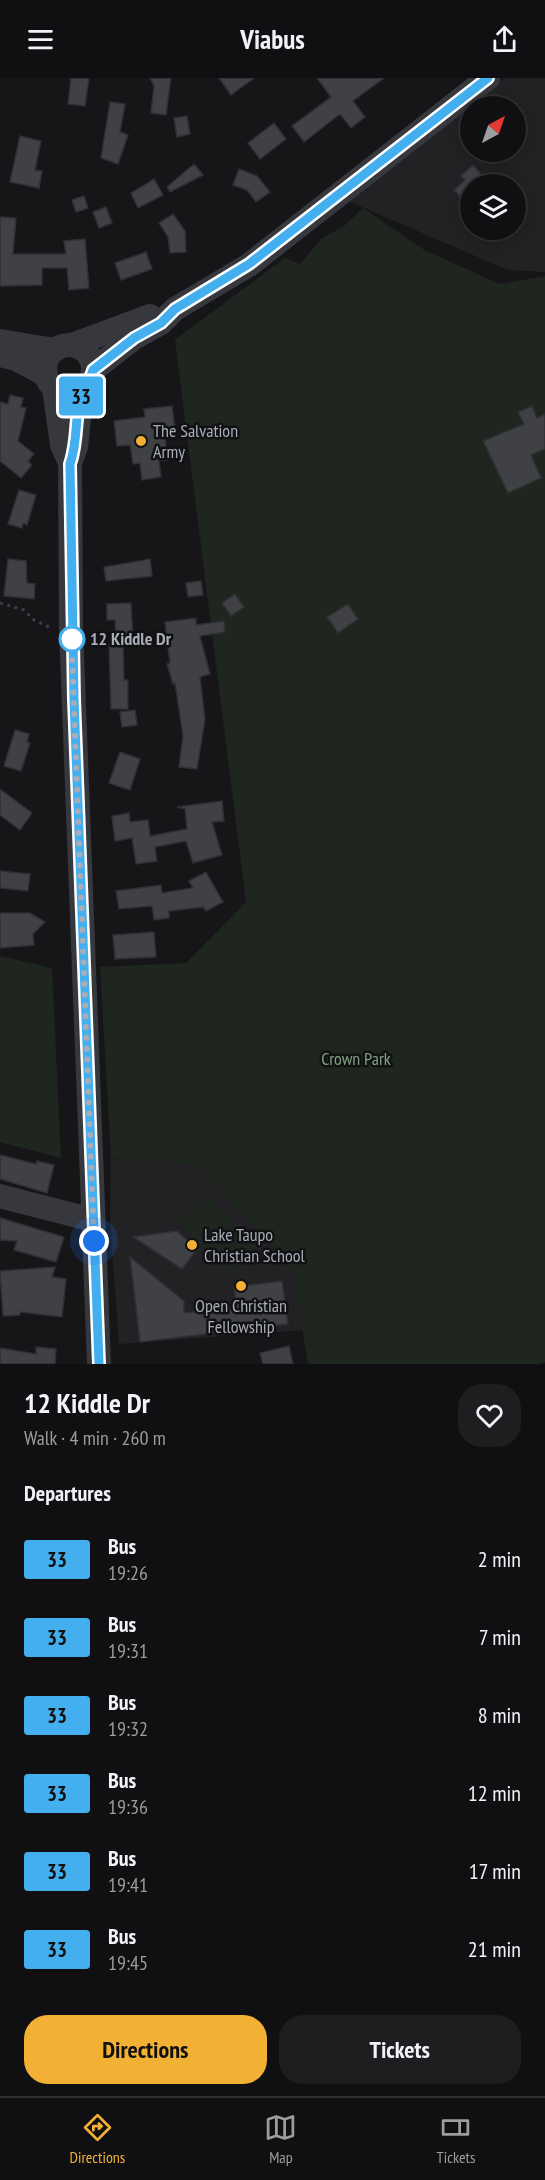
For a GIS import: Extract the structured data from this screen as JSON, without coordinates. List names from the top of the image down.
{
  "parks": ["Crown Park"],
  "places": [
    "The Salvation Army",
    "12 Kiddle Dr",
    "Lake Taupo Christian School",
    "Open Christian Fellowship"
  ],
  "lines": ["bus line 33"],
  "north": "top right",
  "page": {
    "header": "Viabus",
    "on_map": "33",
    "heading": [
      ["12 Kiddle Dr", "Walk · 4 min · 260 m"],
      "Departures"
    ],
    "list": [
      {
        "mark": "33",
        "name": "Bus",
        "note": "19:26",
        "value": "2 min"
      },
      {
        "mark": "33",
        "name": "Bus",
        "note": "19:31",
        "value": "7 min"
      },
      {
        "mark": "33",
        "name": "Bus",
        "note": "19:32",
        "value": "8 min"
      },
      {
        "mark": "33",
        "name": "Bus",
        "note": "19:36",
        "value": "12 min"
      },
      {
        "mark": "33",
        "name": "Bus",
        "note": "19:41",
        "value": "17 min"
      },
      {
        "mark": "33",
        "name": "Bus",
        "note": "19:45",
        "value": "21 min"
      }
    ],
    "buttons": ["Directions", "Tickets"],
    "tabs": ["Directions", "Map", "Tickets"]
  }
}
